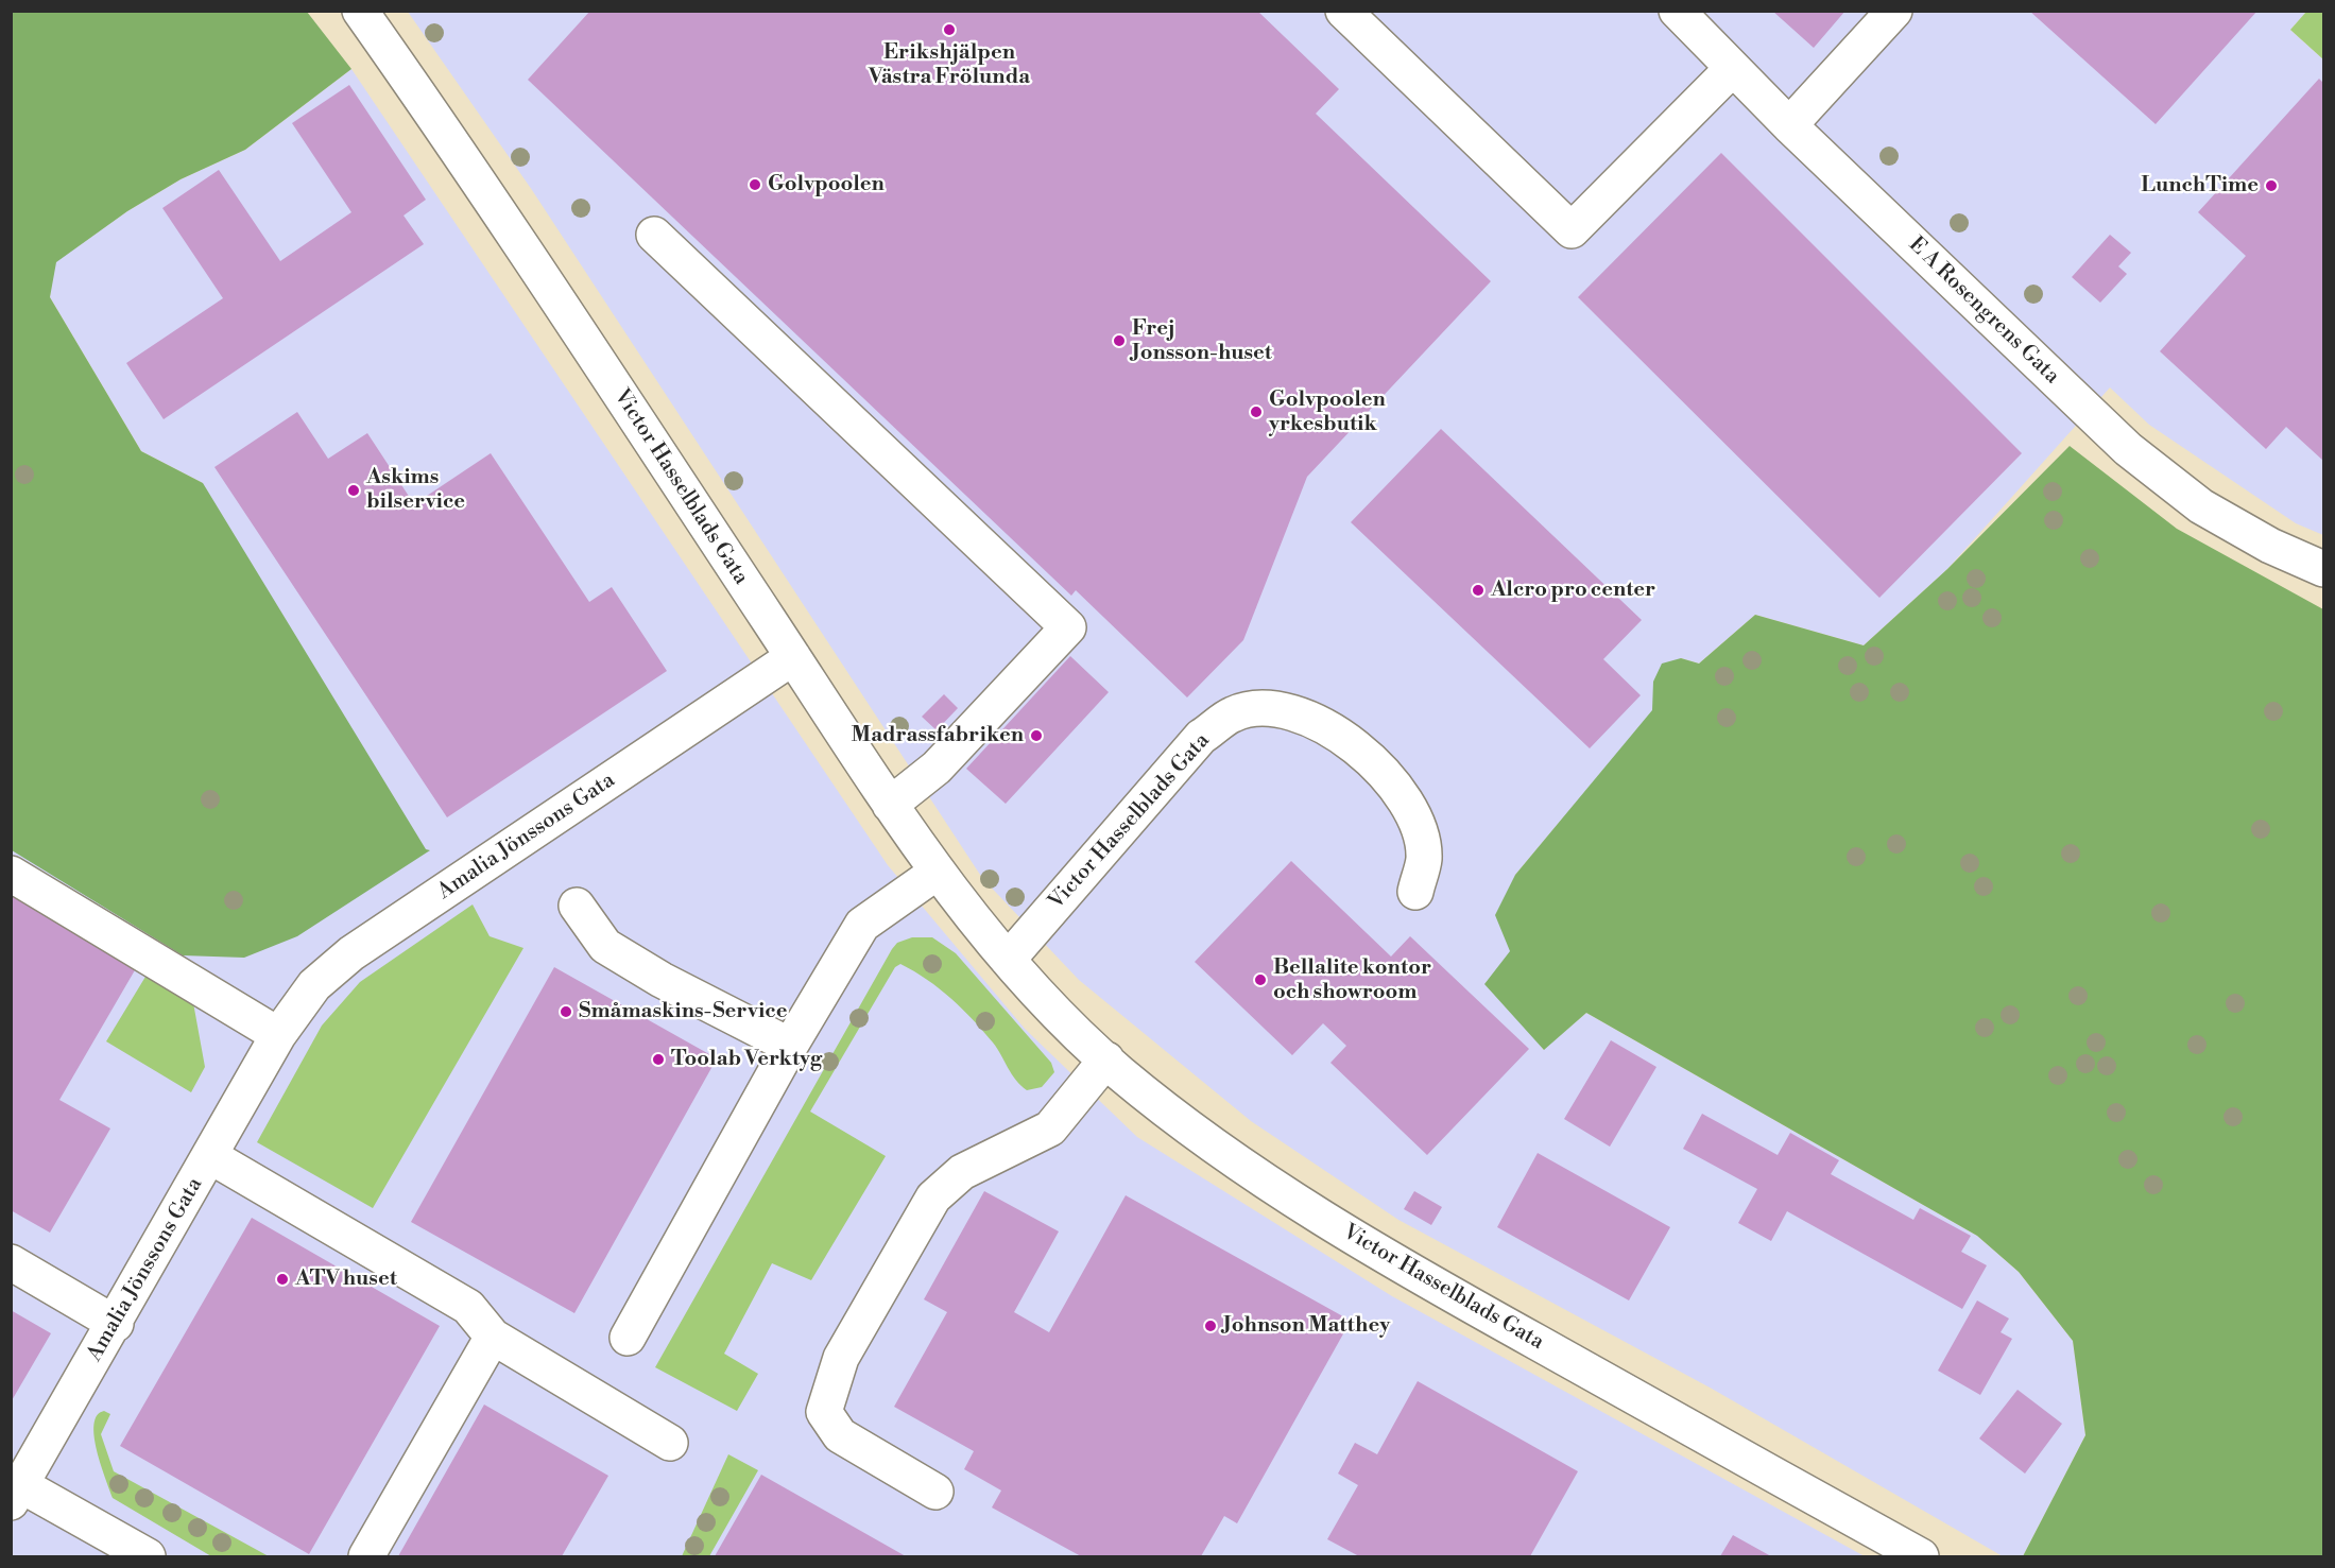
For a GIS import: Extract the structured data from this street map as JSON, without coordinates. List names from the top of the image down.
{
  "streets": {
    "street": ["E A Rosengrens Gata", "Victor Hasselblads Gata", "Amalia Jönssons Gata"]
  },
  "crossings": [
    ["Victor Hasselblads Gata", "Amalia Jönssons Gata"]
  ],
  "places": [
    "Erikshjälpen Västra Frölunda",
    "Golvpoolen",
    "LunchTime",
    "Frej Jonsson-huset",
    "Golvpoolen yrkesbutik",
    "Askims bilservice",
    "Alcro pro center",
    "Madrassfabriken",
    "Bellalite kontor och showroom",
    "Småmaskins-Service",
    "Toolab Verktyg",
    "ATV huset",
    "Johnson Matthey"
  ]
}
